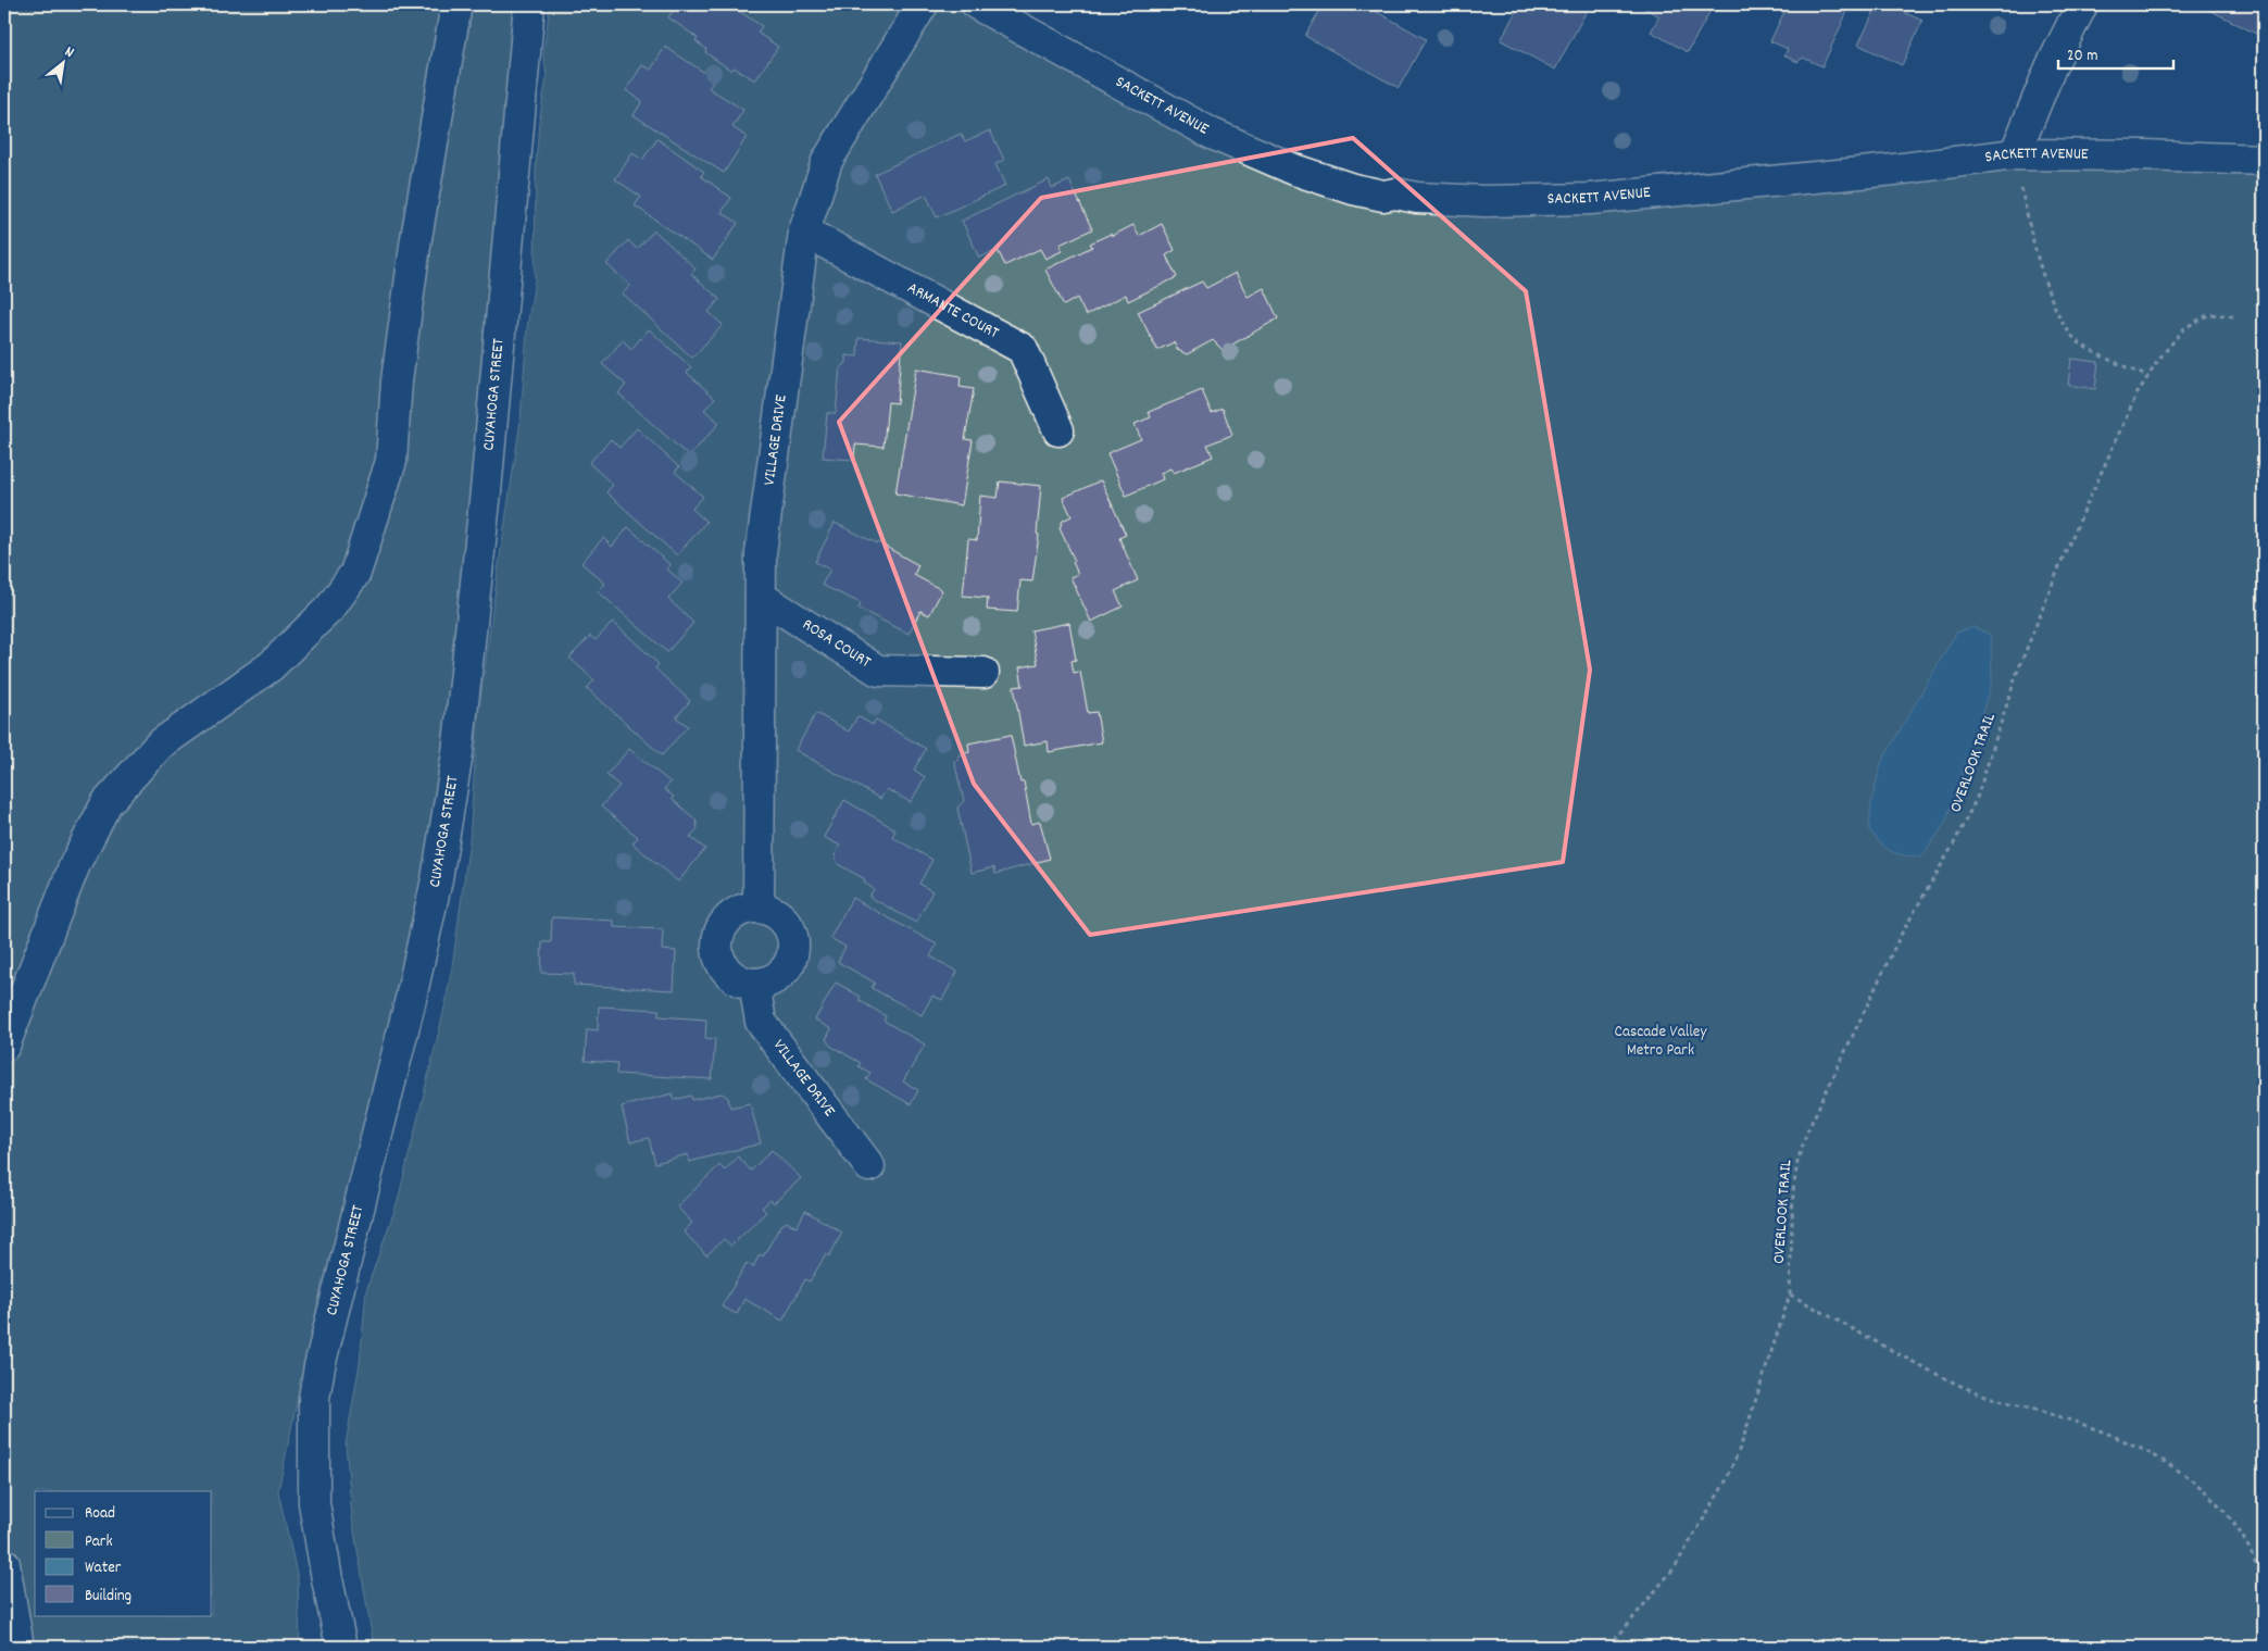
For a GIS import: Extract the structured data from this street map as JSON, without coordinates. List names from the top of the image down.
{
  "streets": {
    "street": [
      "SACKETT AVENUE",
      "ARMANTE COURT",
      "CUYAHOGA STREET",
      "VILLAGE DRIVE",
      "ROSA COURT"
    ],
    "path": ["OVERLOOK TRAIL"]
  },
  "crossings": [
    ["ARMANTE COURT", "VILLAGE DRIVE"],
    ["VILLAGE DRIVE", "ROSA COURT"]
  ],
  "parks": ["Cascade Valley Metro Park"],
  "legend": [
    "Road",
    "Park",
    "Water",
    "Building"
  ],
  "scale_bar": "20 m",
  "north": "top right"
}
